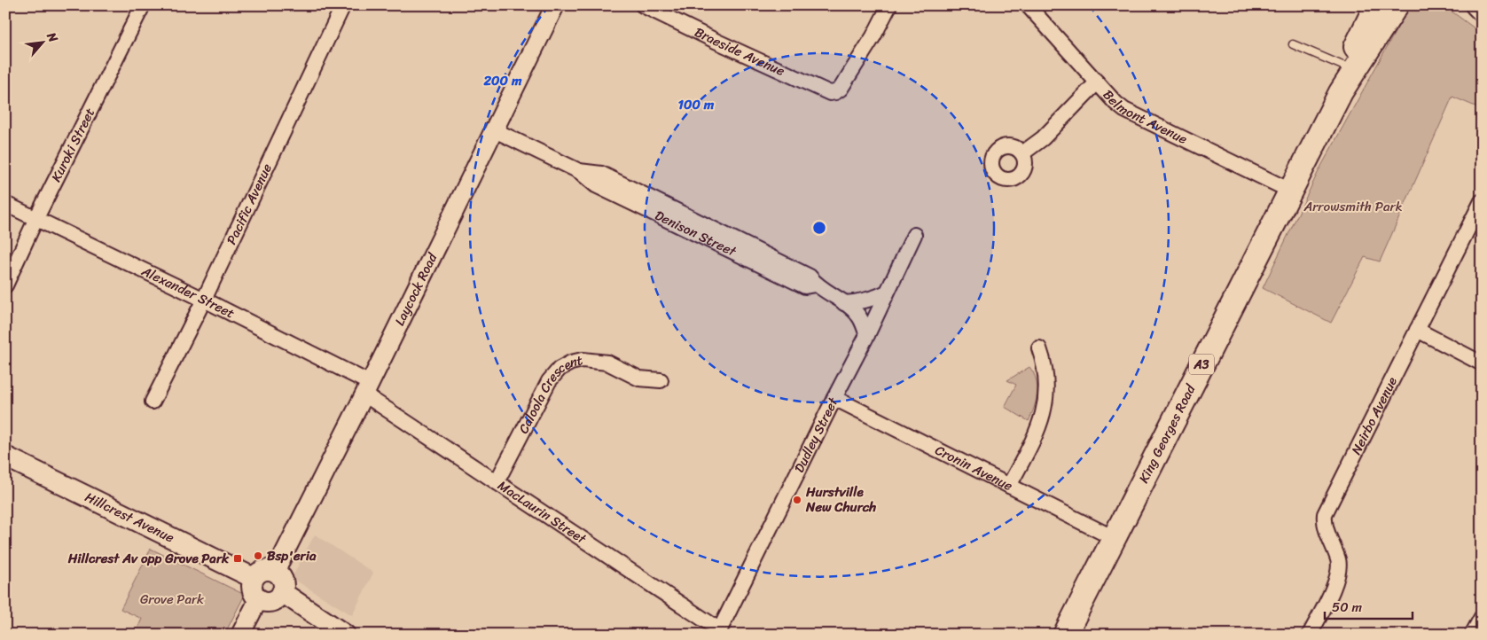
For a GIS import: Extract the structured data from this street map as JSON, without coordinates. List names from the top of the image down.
{
  "streets": {
    "highway": ["A3", "King Georges Road"],
    "main road": ["Hillcrest Avenue"],
    "street": [
      "Braeside Avenue",
      "Belmont Avenue",
      "Kuroki Street",
      "Pacific Avenue",
      "Denison Street",
      "Laycock Road",
      "Alexander Street",
      "Caloola Crescent",
      "Neirbo Avenue",
      "Dudley Street",
      "Cronin Avenue",
      "MacLaurin Street"
    ]
  },
  "crossings": [
    ["Belmont Avenue", "King Georges Road"],
    ["Kuroki Street", "Alexander Street"],
    ["Pacific Avenue", "Alexander Street"],
    ["Denison Street", "Laycock Road"],
    ["Denison Street", "Dudley Street"],
    ["Laycock Road", "Alexander Street"],
    ["Laycock Road", "MacLaurin Street"],
    ["Laycock Road", "Hillcrest Avenue"],
    ["Alexander Street", "MacLaurin Street"],
    ["Caloola Crescent", "MacLaurin Street"],
    ["Dudley Street", "Cronin Avenue"],
    ["Dudley Street", "MacLaurin Street"],
    ["King Georges Road", "Cronin Avenue"]
  ],
  "parks": ["Arrowsmith Park", "Grove Park"],
  "places": {
    "other": ["Hurstville New Church", "Bsp'eria"],
    "transit": ["Hillcrest Av opp Grove Park"]
  },
  "scale_bar": "50 m",
  "north": "top right",
  "rings": ["200 m", "100 m"]
}
